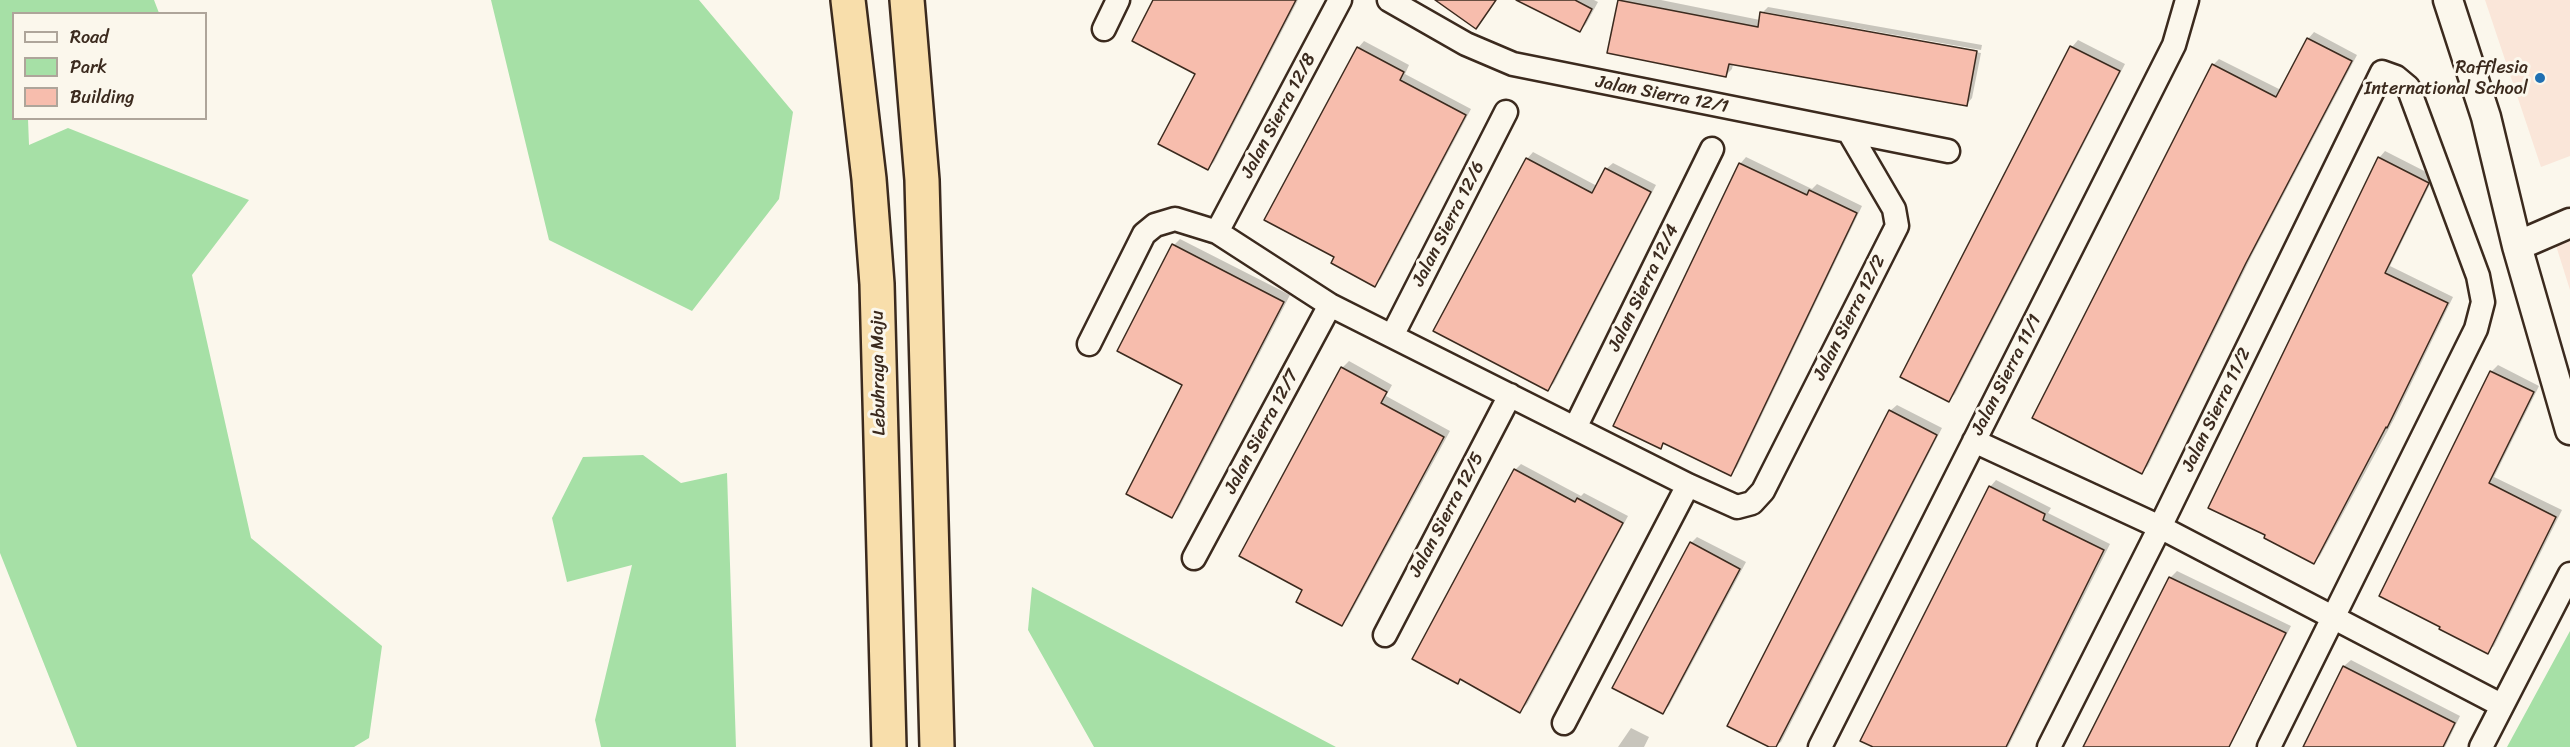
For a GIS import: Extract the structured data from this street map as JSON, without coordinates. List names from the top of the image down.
{
  "streets": {
    "highway": ["Lebuhraya Maju"],
    "street": [
      "Jalan Sierra 12/1",
      "Jalan Sierra 12/8",
      "Jalan Sierra 12/6",
      "Jalan Sierra 12/4",
      "Jalan Sierra 12/2",
      "Jalan Sierra 11/1",
      "Jalan Sierra 11/2",
      "Jalan Sierra 12/7",
      "Jalan Sierra 12/5"
    ]
  },
  "crossings": [
    ["Jalan Sierra 12/1", "Jalan Sierra 12/2"]
  ],
  "places": ["Rafflesia International School"],
  "legend": ["Road", "Park", "Building"]
}
